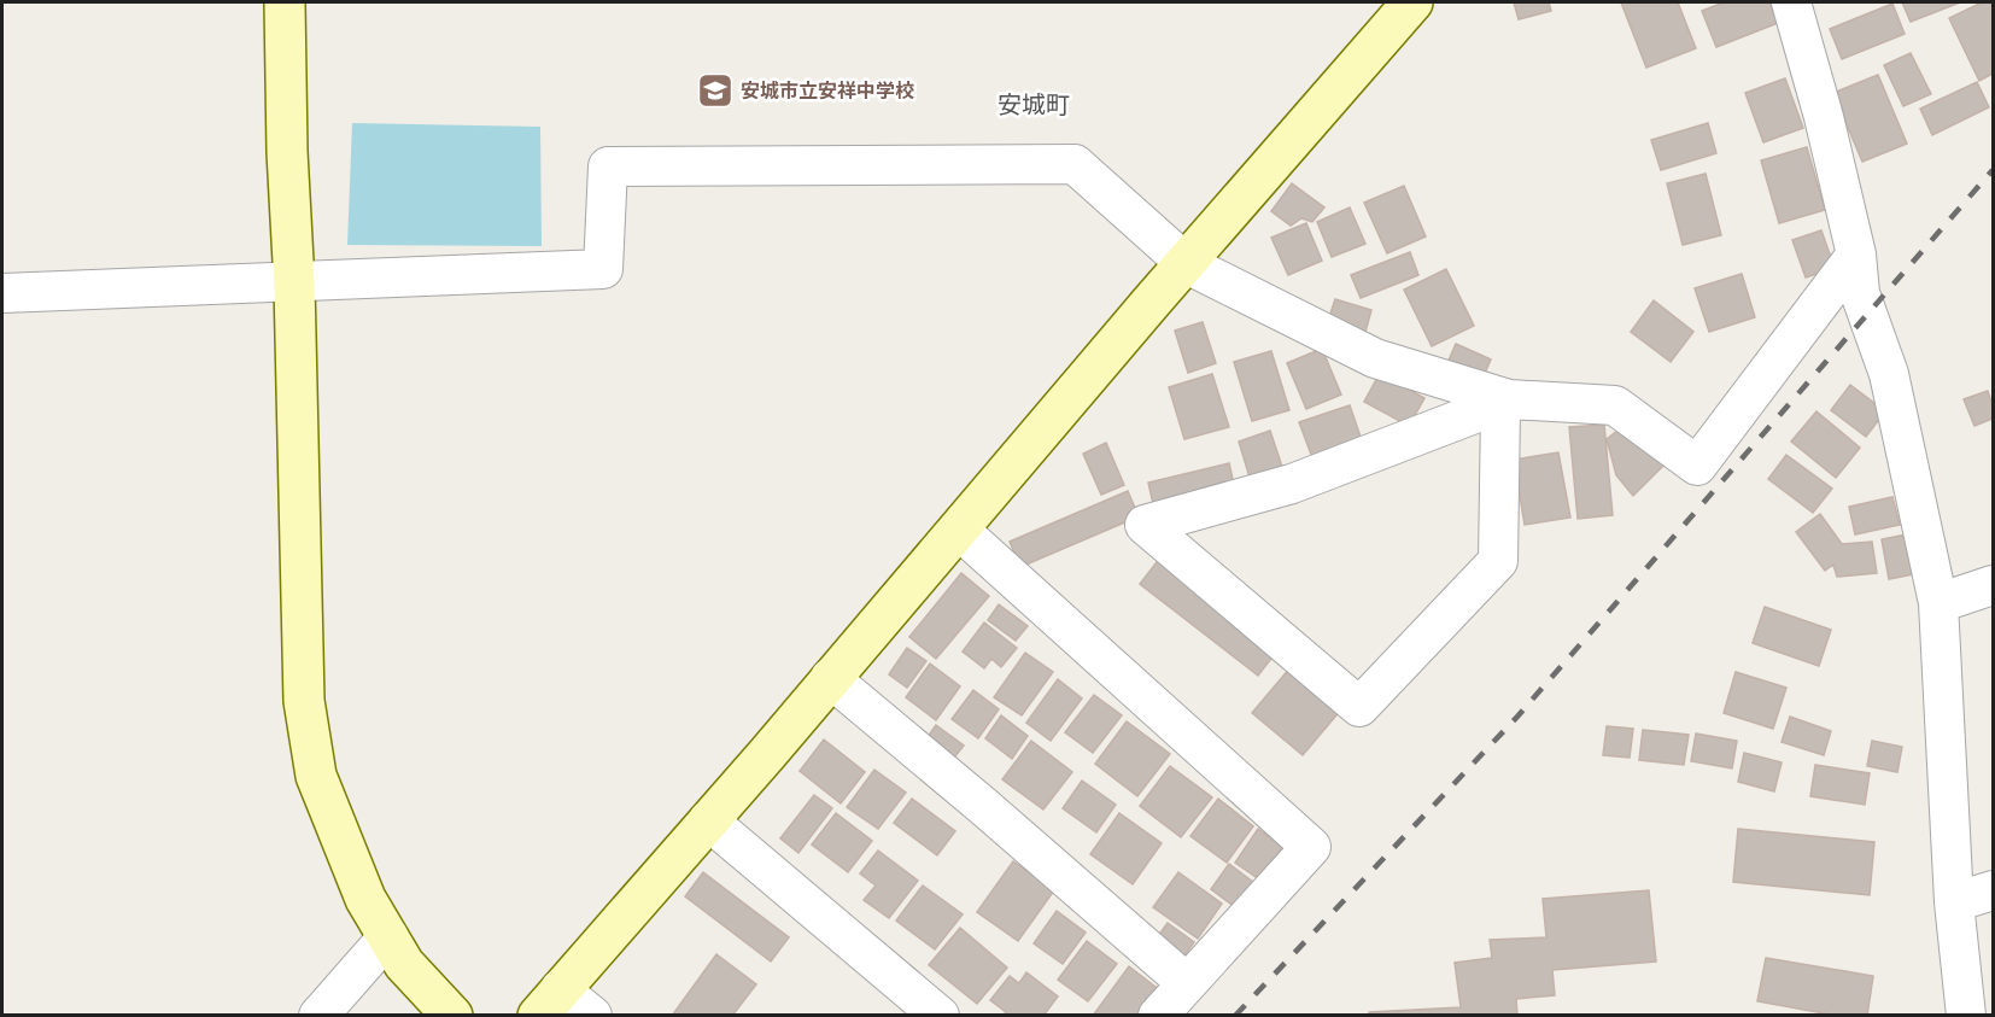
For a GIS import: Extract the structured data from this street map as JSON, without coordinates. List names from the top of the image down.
{
  "districts": ["安城町"],
  "places": {
    "school or university": ["安城市立安祥中学校"]
  }
}
